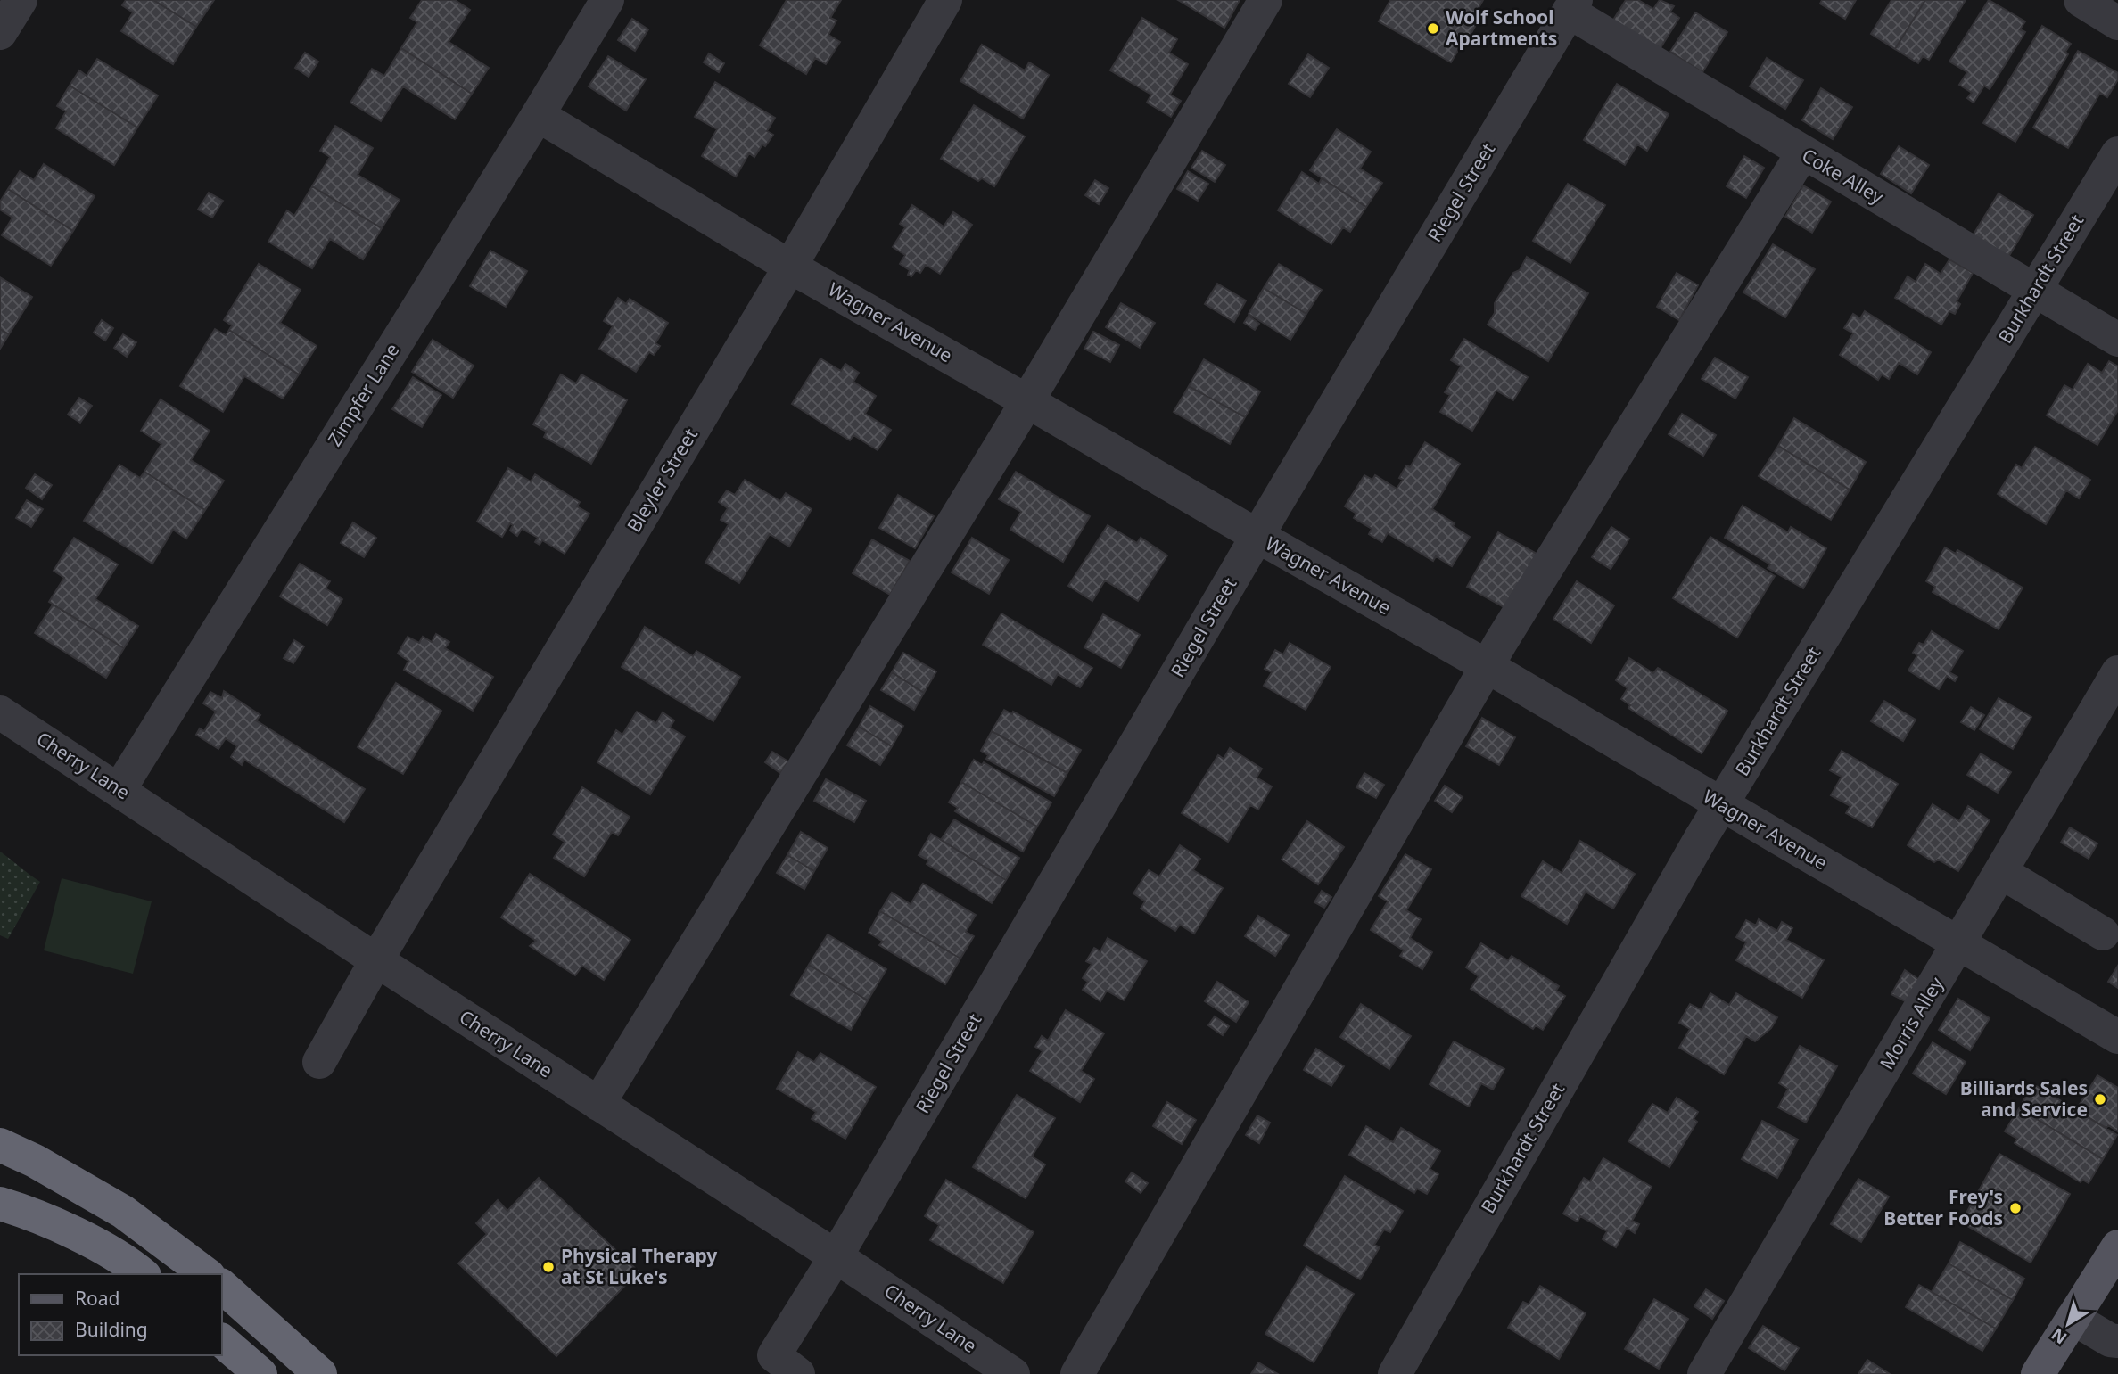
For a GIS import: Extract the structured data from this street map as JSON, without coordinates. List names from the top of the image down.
{
  "streets": {
    "street": [
      "Coke Alley",
      "Riegel Street",
      "Burkhardt Street",
      "Wagner Avenue",
      "Zimpfer Lane",
      "Bleyler Street",
      "Cherry Lane",
      "Morris Alley"
    ]
  },
  "crossings": [
    ["Coke Alley", "Riegel Street"],
    ["Coke Alley", "Burkhardt Street"],
    ["Riegel Street", "Wagner Avenue"],
    ["Riegel Street", "Cherry Lane"],
    ["Burkhardt Street", "Wagner Avenue"],
    ["Wagner Avenue", "Zimpfer Lane"],
    ["Wagner Avenue", "Bleyler Street"],
    ["Wagner Avenue", "Morris Alley"],
    ["Zimpfer Lane", "Cherry Lane"],
    ["Bleyler Street", "Cherry Lane"]
  ],
  "places": [
    "Wolf School Apartments",
    "Billiards Sales and Service",
    "Frey's Better Foods",
    "Physical Therapy at St Luke's"
  ],
  "legend": ["Road", "Building"],
  "north": "bottom left"
}
